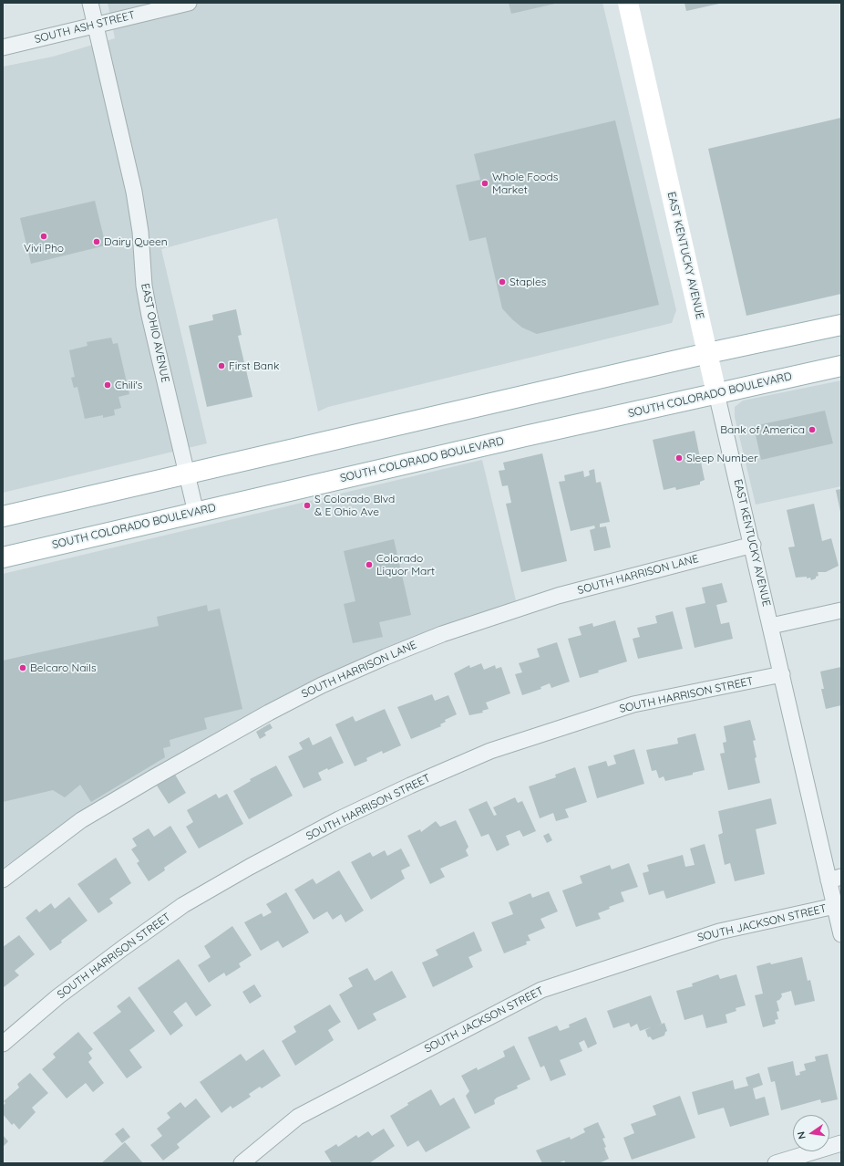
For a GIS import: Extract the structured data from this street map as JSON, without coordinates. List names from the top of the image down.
{
  "streets": {
    "main road": ["EAST KENTUCKY AVENUE", "SOUTH COLORADO BOULEVARD"],
    "street": [
      "SOUTH ASH STREET",
      "EAST OHIO AVENUE",
      "SOUTH HARRISON LANE",
      "SOUTH HARRISON STREET",
      "SOUTH JACKSON STREET"
    ]
  },
  "crossings": [
    ["SOUTH ASH STREET", "EAST OHIO AVENUE"],
    ["EAST KENTUCKY AVENUE", "SOUTH COLORADO BOULEVARD"],
    ["EAST KENTUCKY AVENUE", "SOUTH HARRISON LANE"],
    ["EAST KENTUCKY AVENUE", "SOUTH HARRISON STREET"],
    ["EAST KENTUCKY AVENUE", "SOUTH JACKSON STREET"],
    ["EAST OHIO AVENUE", "SOUTH COLORADO BOULEVARD"]
  ],
  "places": [
    "Whole Foods Market",
    "Vivi Pho",
    "Dairy Queen",
    "Staples",
    "First Bank",
    "Chili's",
    "Bank of America",
    "Sleep Number",
    "S Colorado Blvd & E Ohio Ave",
    "Colorado Liquor Mart",
    "Belcaro Nails"
  ],
  "north": "left"
}
